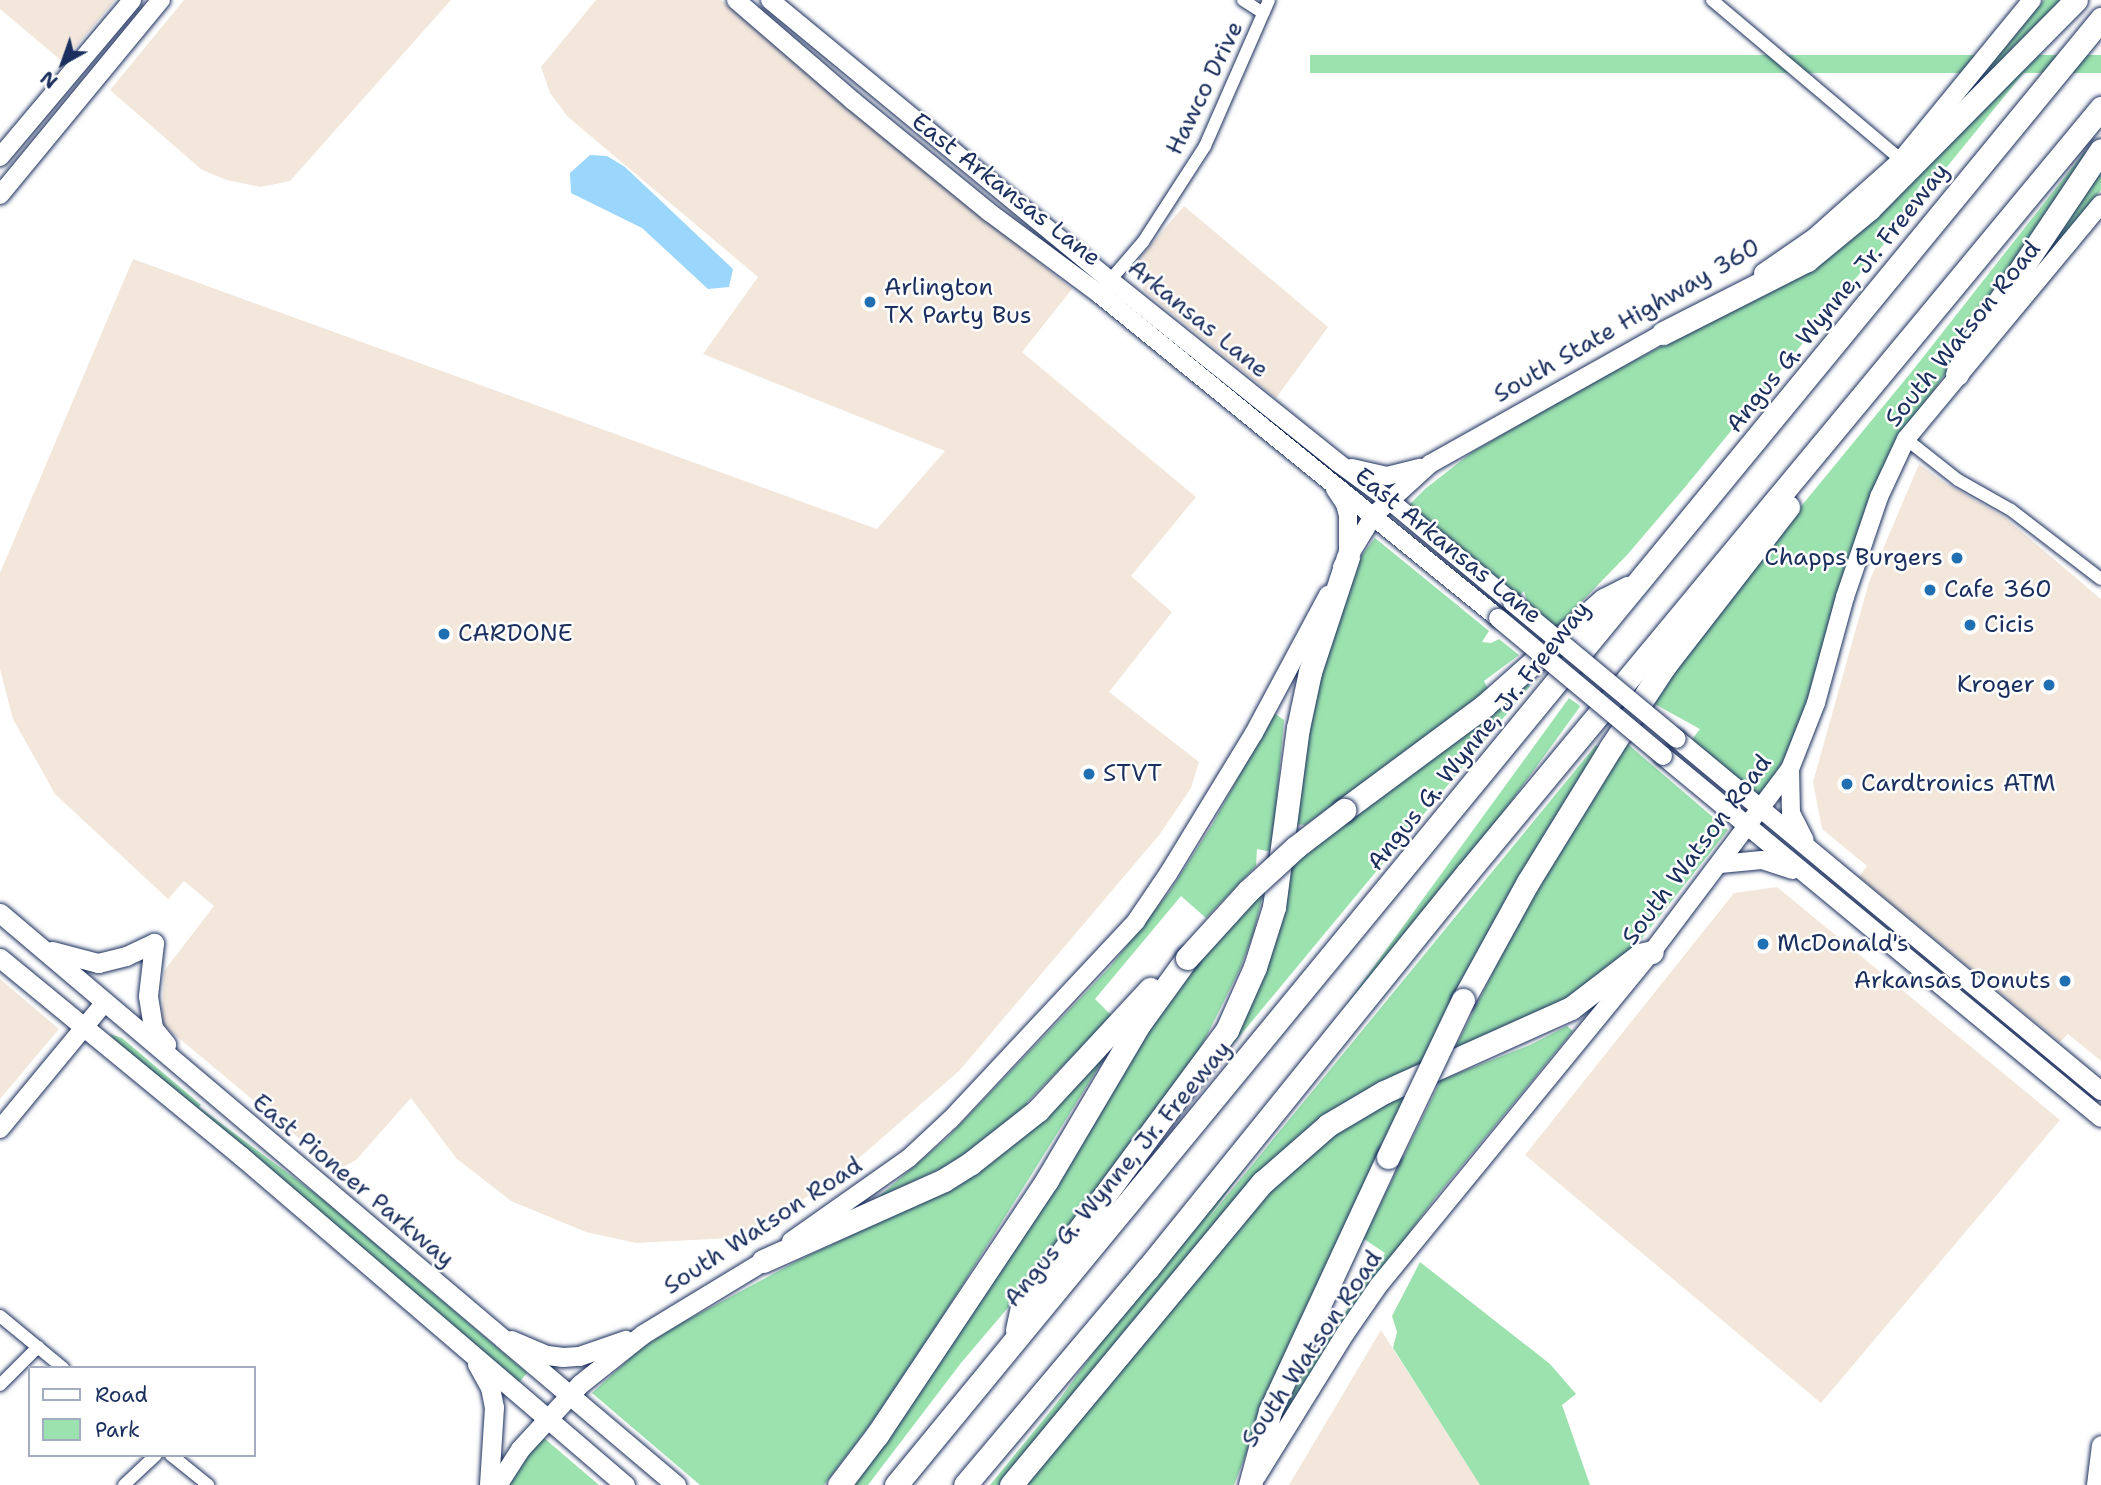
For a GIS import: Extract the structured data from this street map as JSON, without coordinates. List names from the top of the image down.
{
  "streets": {
    "highway": ["Angus G. Wynne, Jr. Freeway"],
    "main road": [
      "East Arkansas Lane",
      "Arkansas Lane",
      "South State Highway 360",
      "South Watson Road",
      "East Pioneer Parkway"
    ],
    "street": ["Hawco Drive"]
  },
  "crossings": [
    ["Hawco Drive", "East Arkansas Lane"],
    ["Hawco Drive", "Arkansas Lane"],
    ["East Arkansas Lane", "Arkansas Lane"],
    ["East Arkansas Lane", "South State Highway 360"],
    ["East Arkansas Lane", "South Watson Road"],
    ["South State Highway 360", "South Watson Road"],
    ["South Watson Road", "East Pioneer Parkway"]
  ],
  "places": [
    "Arlington TX Party Bus",
    "Chapps Burgers",
    "Cafe 360",
    "Cicis",
    "CARDONE",
    "Kroger",
    "STVT",
    "Cardtronics ATM",
    "McDonald's",
    "Arkansas Donuts"
  ],
  "legend": ["Road", "Park"],
  "north": "bottom left"
}
